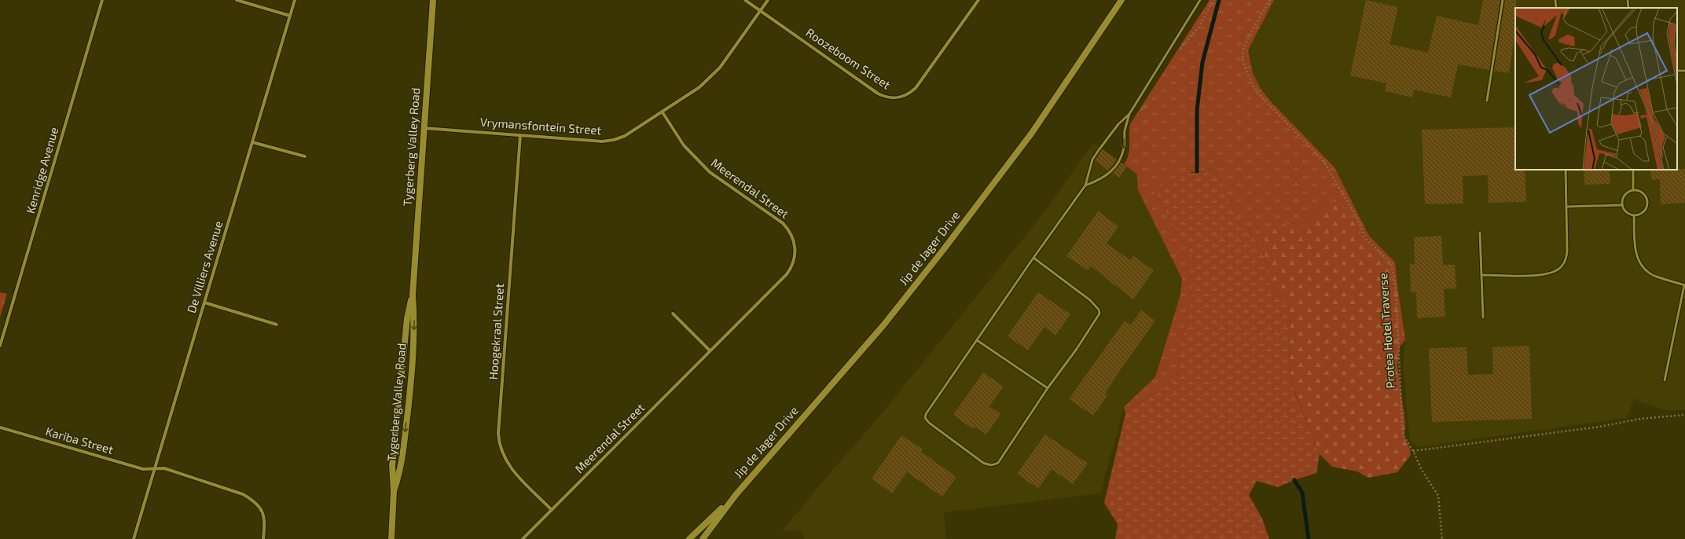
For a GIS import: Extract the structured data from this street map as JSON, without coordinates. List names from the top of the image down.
{
  "streets": {
    "main road": ["Tygerberg Valley Road", "Jip de Jager Drive"],
    "street": [
      "Roozeboom Street",
      "Vrymansfontein Street",
      "Kenridge Avenue",
      "Meerendal Street",
      "De Villiers Avenue",
      "Hoogekraal Street",
      "Kariba Street"
    ],
    "path": ["Protea Hotel Traverse"]
  },
  "crossings": [
    ["Roozeboom Street", "Vrymansfontein Street"],
    ["Vrymansfontein Street", "Tygerberg Valley Road"],
    ["Vrymansfontein Street", "Meerendal Street"],
    ["Vrymansfontein Street", "Hoogekraal Street"],
    ["Meerendal Street", "Hoogekraal Street"],
    ["De Villiers Avenue", "Kariba Street"]
  ]
}
